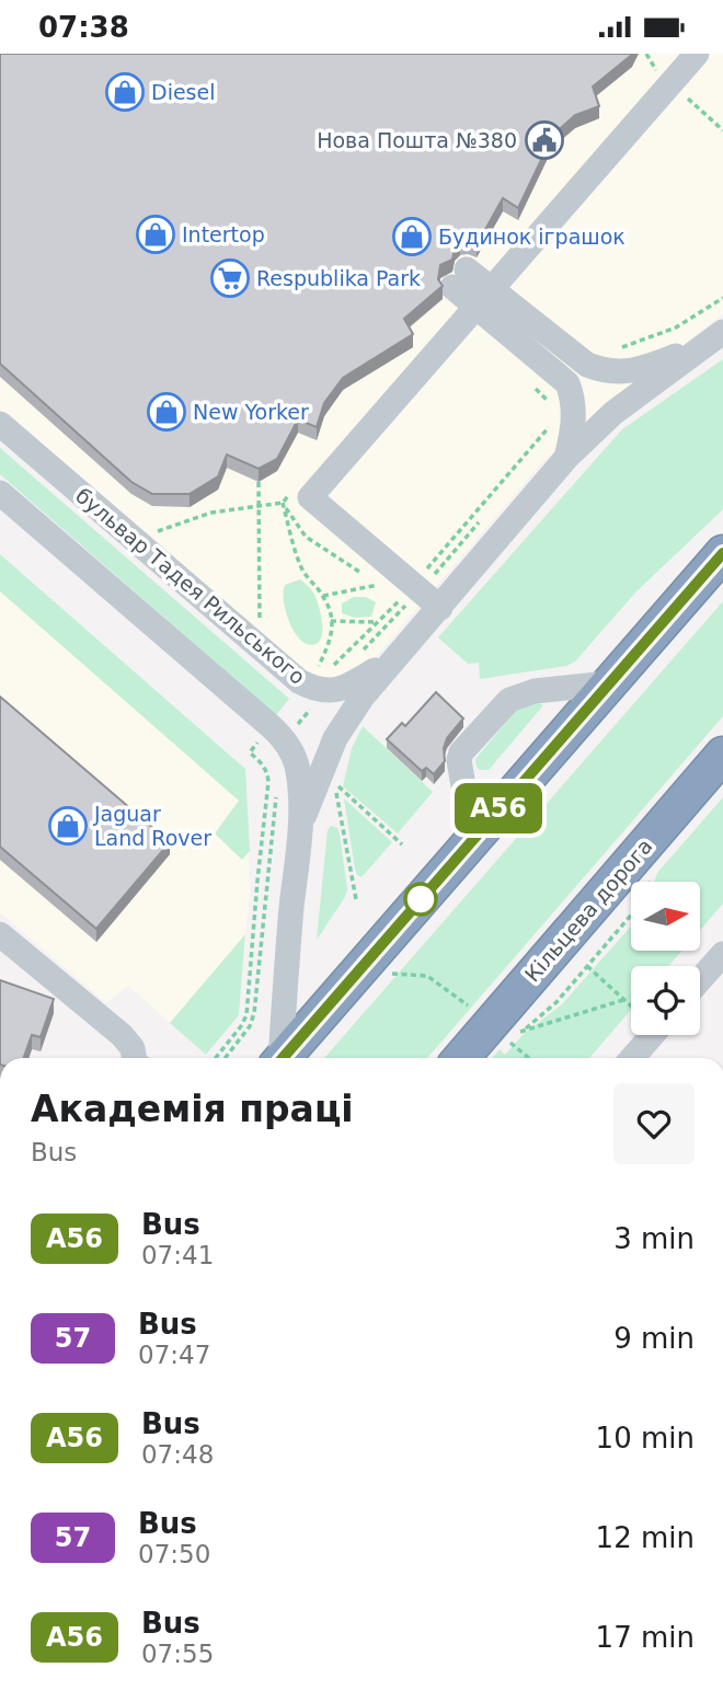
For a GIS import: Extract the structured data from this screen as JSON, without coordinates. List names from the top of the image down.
{
  "streets": {
    "highway": ["Кільцева дорога"],
    "street": ["бульвар Тадея Рильського"]
  },
  "places": {
    "shop": [
      "Diesel",
      "Intertop",
      "Будинок іграшок",
      "New Yorker",
      "Jaguar Land Rover"
    ],
    "public building": ["Нова Пошта №380"],
    "supermarket": ["Respublika Park"]
  },
  "lines": ["bus line A56"],
  "north": "right",
  "page": {
    "status": "07:38",
    "on_map": "A56",
    "heading": ["Академія праці", "Bus"],
    "list": [
      {
        "mark": "A56",
        "name": "Bus",
        "note": "07:41",
        "value": "3 min"
      },
      {
        "mark": "57",
        "name": "Bus",
        "note": "07:47",
        "value": "9 min"
      },
      {
        "mark": "A56",
        "name": "Bus",
        "note": "07:48",
        "value": "10 min"
      },
      {
        "mark": "57",
        "name": "Bus",
        "note": "07:50",
        "value": "12 min"
      },
      {
        "mark": "A56",
        "name": "Bus",
        "note": "07:55",
        "value": "17 min"
      }
    ]
  }
}
